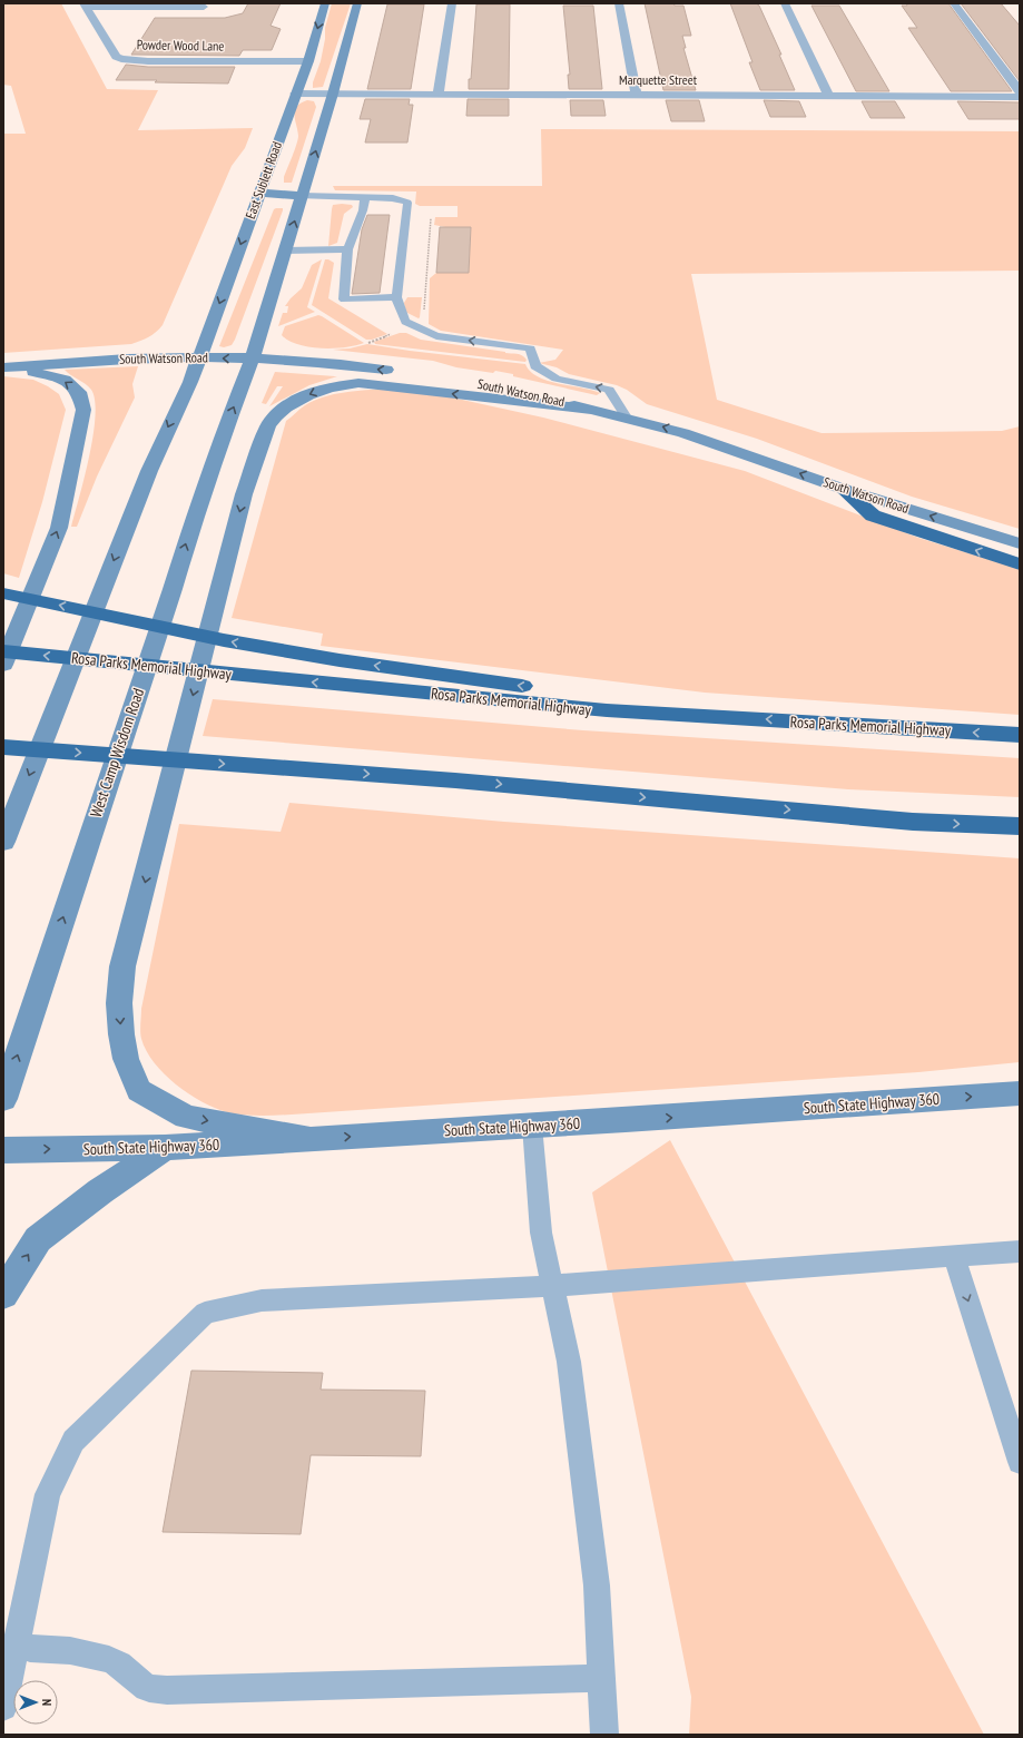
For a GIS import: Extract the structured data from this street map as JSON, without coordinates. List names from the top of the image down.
{
  "streets": {
    "highway": ["Rosa Parks Memorial Highway"],
    "main road": [
      "East Sublett Road",
      "South Watson Road",
      "West Camp Wisdom Road",
      "South State Highway 360"
    ],
    "street": ["Powder Wood Lane", "Marquette Street"]
  },
  "crossings": [
    ["Powder Wood Lane", "East Sublett Road"],
    ["Marquette Street", "East Sublett Road"],
    ["East Sublett Road", "South Watson Road"],
    ["South Watson Road", "West Camp Wisdom Road"]
  ],
  "one_way": ["South Watson Road", "South State Highway 360"],
  "north": "right"
}
